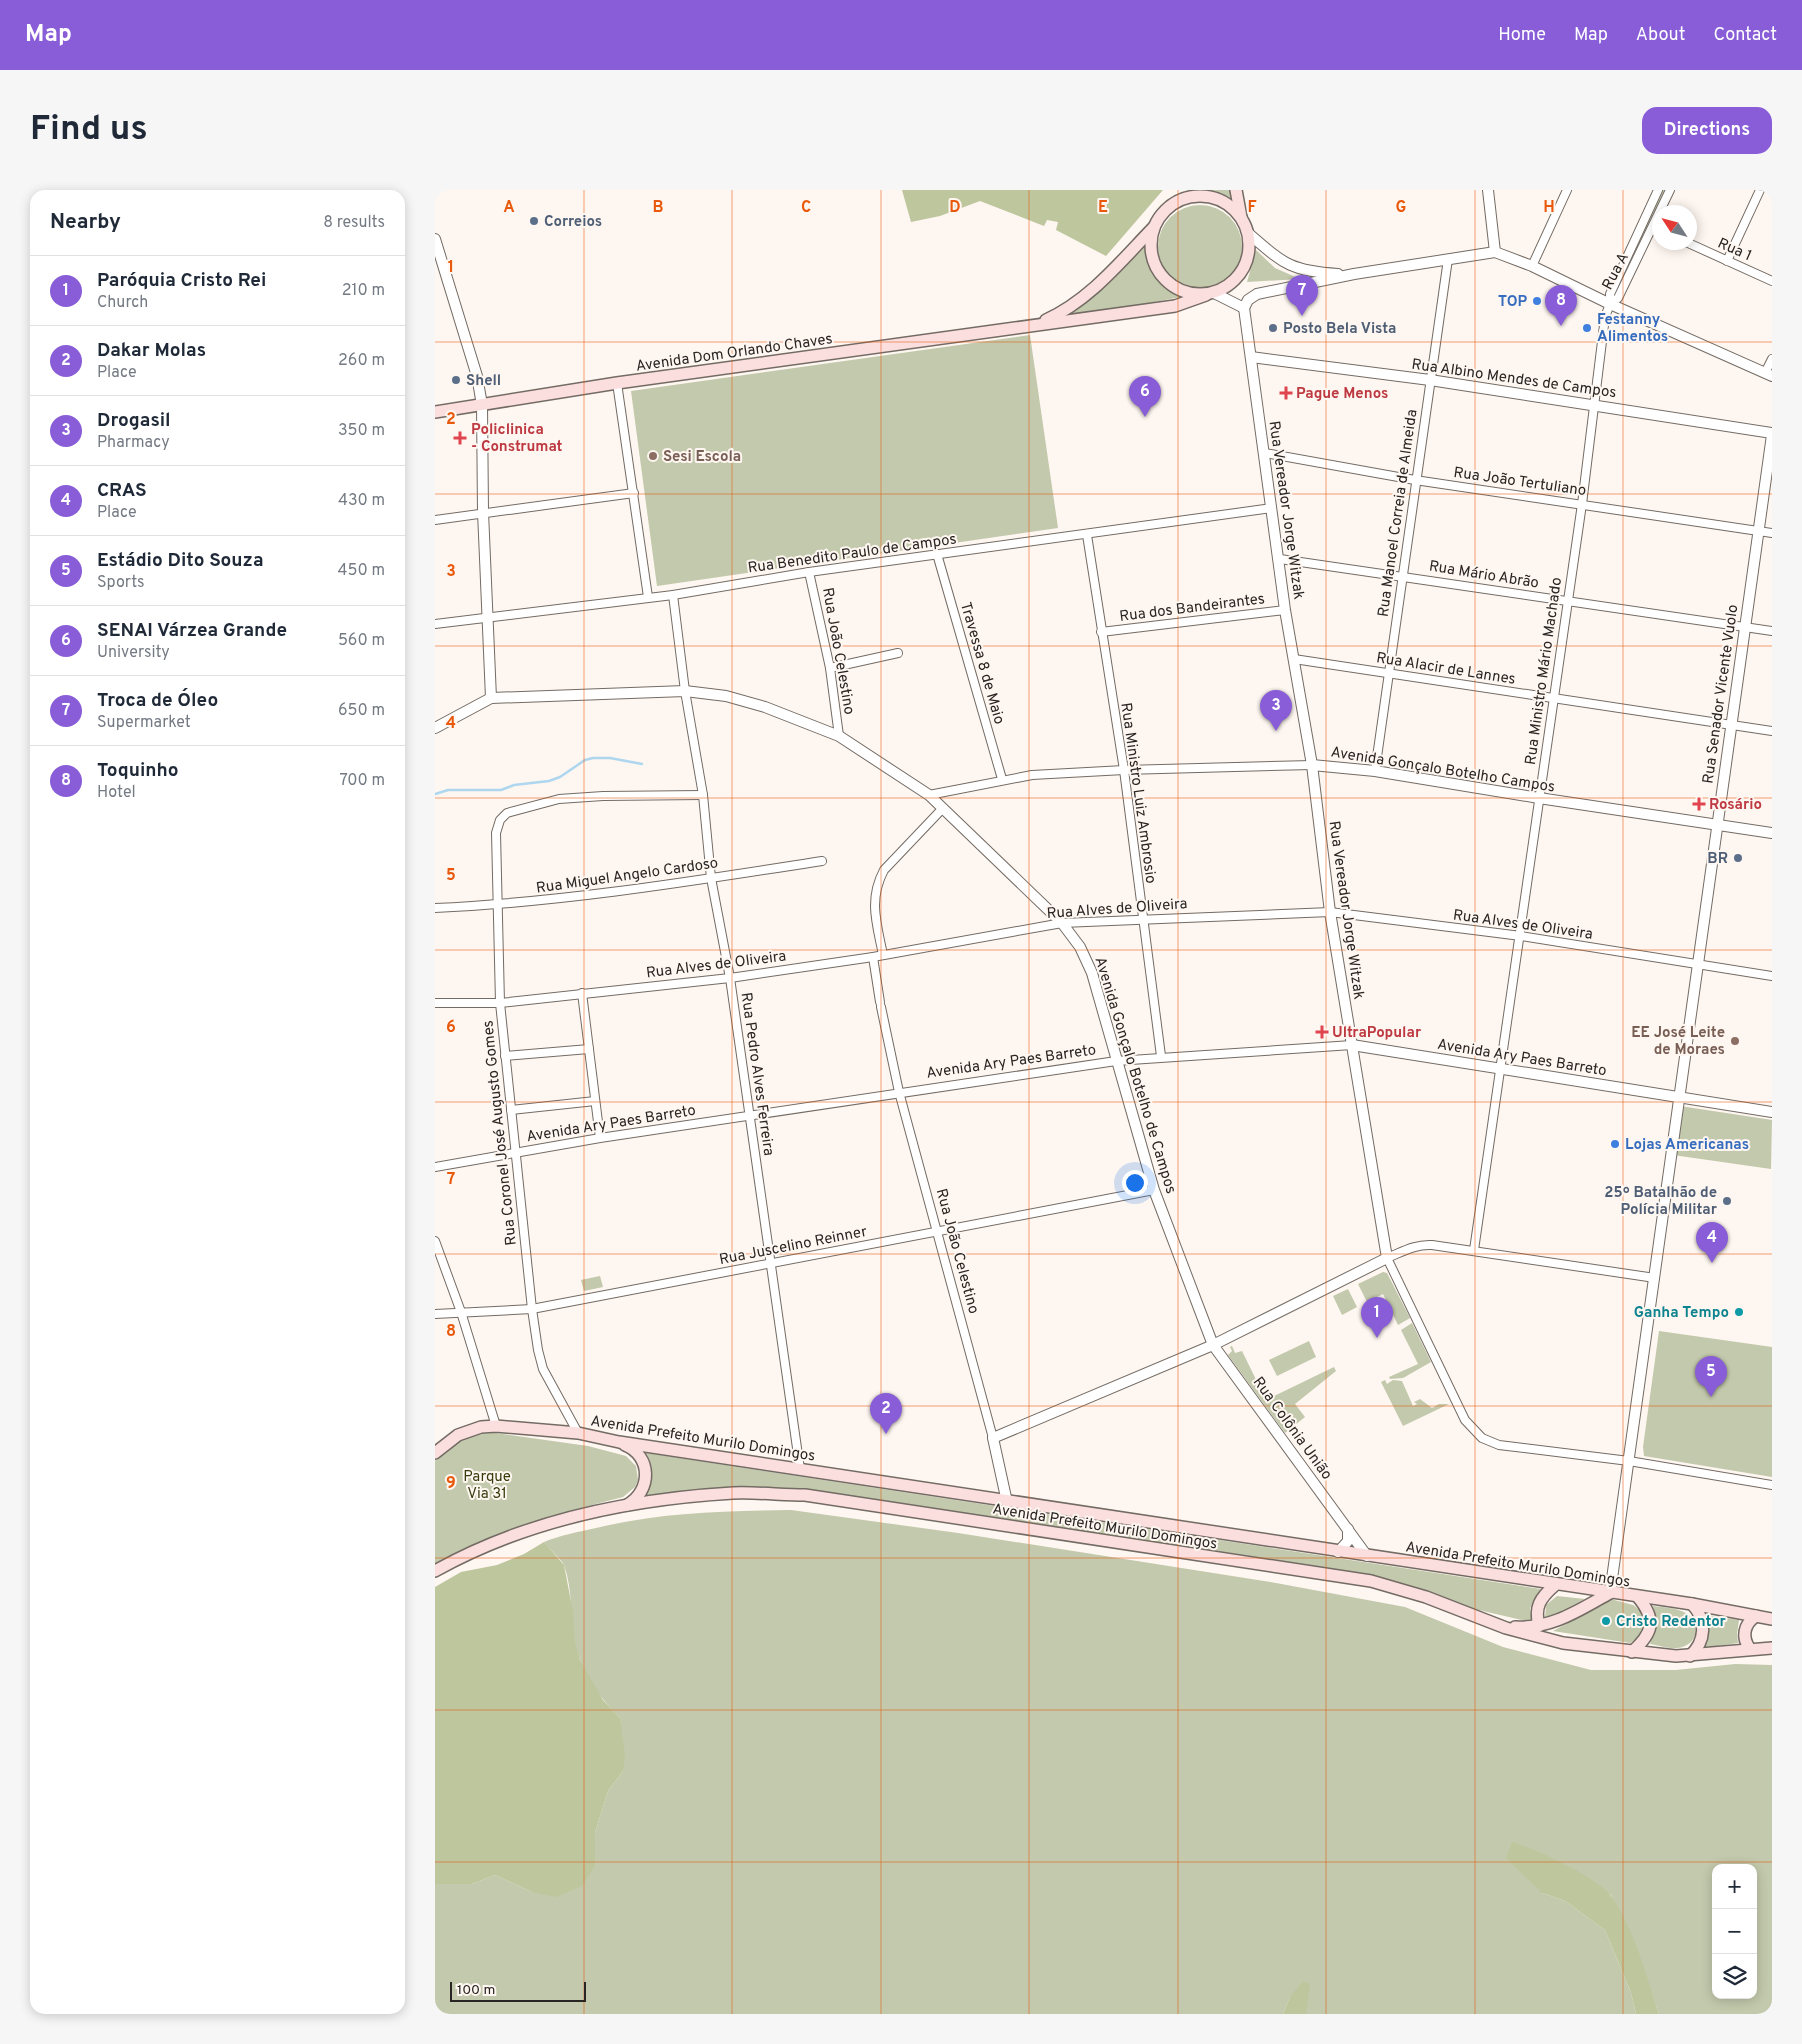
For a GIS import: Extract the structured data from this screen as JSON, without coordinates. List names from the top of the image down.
{
  "streets": {
    "main road": ["Avenida Dom Orlando Chaves", "Avenida Prefeito Murilo Domingos"],
    "street": [
      "Rua 1",
      "Rua A",
      "Rua Albino Mendes de Campos",
      "Rua João Tertuliano",
      "Rua Vereador Jorge Witzak",
      "Rua Manoel Correia de Almeida",
      "Rua Benedito Paulo de Campos",
      "Rua Mário Abrão",
      "Rua dos Bandeirantes",
      "Rua João Celestino",
      "Travessa 8 de Maio",
      "Rua Alacir de Lannes",
      "Rua Ministro Mário Machado",
      "Rua Senador Vicente Vuolo",
      "Avenida Gonçalo Botelho Campos",
      "Rua Ministro Luiz Ambrosio",
      "Rua Miguel Angelo Cardoso",
      "Rua Alves de Oliveira",
      "Avenida Ary Paes Barreto",
      "Rua Pedro Alves Ferreira",
      "Avenida Gonçalo Botelho de Campos",
      "Rua Coronel José Augusto Gomes",
      "Rua Juscelino Reinner",
      "Rua Colônia União"
    ]
  },
  "crossings": [
    ["Rua A", "Rua Ministro Mário Machado"],
    ["Rua Albino Mendes de Campos", "Rua Vereador Jorge Witzak"],
    ["Rua Albino Mendes de Campos", "Rua Manoel Correia de Almeida"],
    ["Rua Albino Mendes de Campos", "Rua Ministro Mário Machado"],
    ["Rua Albino Mendes de Campos", "Rua Senador Vicente Vuolo"],
    ["Rua João Tertuliano", "Rua Vereador Jorge Witzak"],
    ["Rua João Tertuliano", "Rua Manoel Correia de Almeida"],
    ["Rua João Tertuliano", "Rua Ministro Mário Machado"],
    ["Rua João Tertuliano", "Rua Senador Vicente Vuolo"],
    ["Rua Vereador Jorge Witzak", "Rua Benedito Paulo de Campos"],
    ["Rua Vereador Jorge Witzak", "Rua Mário Abrão"],
    ["Rua Vereador Jorge Witzak", "Rua dos Bandeirantes"],
    ["Rua Vereador Jorge Witzak", "Rua Alacir de Lannes"],
    ["Rua Vereador Jorge Witzak", "Rua Senador Vicente Vuolo"],
    ["Rua Vereador Jorge Witzak", "Avenida Gonçalo Botelho Campos"],
    ["Rua Vereador Jorge Witzak", "Rua Alves de Oliveira"],
    ["Rua Vereador Jorge Witzak", "Avenida Ary Paes Barreto"],
    ["Rua Manoel Correia de Almeida", "Rua Mário Abrão"],
    ["Rua Manoel Correia de Almeida", "Rua Alacir de Lannes"],
    ["Rua Manoel Correia de Almeida", "Avenida Gonçalo Botelho Campos"],
    ["Rua Benedito Paulo de Campos", "Rua João Celestino"],
    ["Rua Benedito Paulo de Campos", "Travessa 8 de Maio"],
    ["Rua Benedito Paulo de Campos", "Rua Ministro Luiz Ambrosio"],
    ["Rua Benedito Paulo de Campos", "Rua Pedro Alves Ferreira"],
    ["Rua Mário Abrão", "Rua Ministro Mário Machado"],
    ["Rua Mário Abrão", "Rua Senador Vicente Vuolo"],
    ["Rua dos Bandeirantes", "Rua Ministro Luiz Ambrosio"],
    ["Rua João Celestino", "Rua Alves de Oliveira"],
    ["Rua João Celestino", "Avenida Ary Paes Barreto"],
    ["Rua João Celestino", "Avenida Gonçalo Botelho de Campos"],
    ["Rua João Celestino", "Rua Juscelino Reinner"],
    ["Rua João Celestino", "Avenida Prefeito Murilo Domingos"],
    ["Travessa 8 de Maio", "Avenida Gonçalo Botelho Campos"],
    ["Rua Alacir de Lannes", "Rua Ministro Mário Machado"],
    ["Rua Alacir de Lannes", "Rua Senador Vicente Vuolo"],
    ["Rua Ministro Mário Machado", "Avenida Gonçalo Botelho Campos"],
    ["Rua Ministro Mário Machado", "Rua Alves de Oliveira"],
    ["Rua Ministro Mário Machado", "Avenida Ary Paes Barreto"],
    ["Rua Senador Vicente Vuolo", "Avenida Gonçalo Botelho Campos"],
    ["Rua Senador Vicente Vuolo", "Rua Alves de Oliveira"],
    ["Rua Senador Vicente Vuolo", "Avenida Ary Paes Barreto"],
    ["Rua Senador Vicente Vuolo", "Avenida Prefeito Murilo Domingos"],
    ["Avenida Gonçalo Botelho Campos", "Rua Ministro Luiz Ambrosio"],
    ["Avenida Gonçalo Botelho Campos", "Avenida Gonçalo Botelho de Campos"],
    ["Rua Ministro Luiz Ambrosio", "Rua Alves de Oliveira"],
    ["Rua Ministro Luiz Ambrosio", "Avenida Ary Paes Barreto"],
    ["Rua Miguel Angelo Cardoso", "Rua Pedro Alves Ferreira"],
    ["Rua Miguel Angelo Cardoso", "Rua Coronel José Augusto Gomes"],
    ["Rua Alves de Oliveira", "Rua Pedro Alves Ferreira"],
    ["Rua Alves de Oliveira", "Avenida Gonçalo Botelho de Campos"],
    ["Rua Alves de Oliveira", "Rua Coronel José Augusto Gomes"],
    ["Avenida Ary Paes Barreto", "Rua Pedro Alves Ferreira"],
    ["Avenida Ary Paes Barreto", "Avenida Gonçalo Botelho de Campos"],
    ["Avenida Ary Paes Barreto", "Rua Coronel José Augusto Gomes"],
    ["Rua Pedro Alves Ferreira", "Avenida Gonçalo Botelho de Campos"],
    ["Rua Pedro Alves Ferreira", "Rua Coronel José Augusto Gomes"],
    ["Rua Pedro Alves Ferreira", "Rua Juscelino Reinner"],
    ["Rua Pedro Alves Ferreira", "Avenida Prefeito Murilo Domingos"],
    ["Avenida Gonçalo Botelho de Campos", "Rua Juscelino Reinner"],
    ["Avenida Gonçalo Botelho de Campos", "Rua Colônia União"],
    ["Rua Coronel José Augusto Gomes", "Rua Juscelino Reinner"],
    ["Rua Coronel José Augusto Gomes", "Avenida Prefeito Murilo Domingos"],
    ["Rua Colônia União", "Avenida Prefeito Murilo Domingos"]
  ],
  "parks": ["Parque Via 31"],
  "places": {
    "other": [
      "Correios",
      "TOP",
      "Posto Bela Vista",
      "Festanny Alimentos",
      "Shell",
      "Sesi Escola",
      "BR",
      "EE José Leite de Moraes",
      "Lojas Americanas",
      "25º Batalhão de Polícia Militar",
      "Ganha Tempo",
      "Cristo Redentor"
    ],
    "health": [
      "Pague Menos",
      "Policlinica - Construmat",
      "Rosário",
      "UltraPopular"
    ]
  },
  "scale_bar": "100 m",
  "north": "top left",
  "page": {
    "header": "Map",
    "nav": [
      "Home",
      "Map",
      "About",
      "Contact"
    ],
    "buttons": "Directions",
    "title": "Find us",
    "heading": ["Nearby", "8 results"],
    "list": [
      {
        "mark": "1",
        "name": "Paróquia Cristo Rei",
        "note": "Church",
        "value": "210 m"
      },
      {
        "mark": "2",
        "name": "Dakar Molas",
        "note": "Place",
        "value": "260 m"
      },
      {
        "mark": "3",
        "name": "Drogasil",
        "note": "Pharmacy",
        "value": "350 m"
      },
      {
        "mark": "4",
        "name": "CRAS",
        "note": "Place",
        "value": "430 m"
      },
      {
        "mark": "5",
        "name": "Estádio Dito Souza",
        "note": "Sports",
        "value": "450 m"
      },
      {
        "mark": "6",
        "name": "SENAI Várzea Grande",
        "note": "University",
        "value": "560 m"
      },
      {
        "mark": "7",
        "name": "Troca de Óleo",
        "note": "Supermarket",
        "value": "650 m"
      },
      {
        "mark": "8",
        "name": "Toquinho",
        "note": "Hotel",
        "value": "700 m"
      }
    ],
    "pins": [
      "7",
      "8",
      "6",
      "3",
      "4",
      "1",
      "5",
      "2"
    ],
    "map_buttons": ["+", "−"],
    "scale": "100 m"
  },
  "grid": {
    "columns": [
      "A",
      "B",
      "C",
      "D",
      "E",
      "F",
      "G",
      "H"
    ],
    "rows": [
      "1",
      "2",
      "3",
      "4",
      "5",
      "6",
      "7",
      "8",
      "9"
    ]
  }
}
